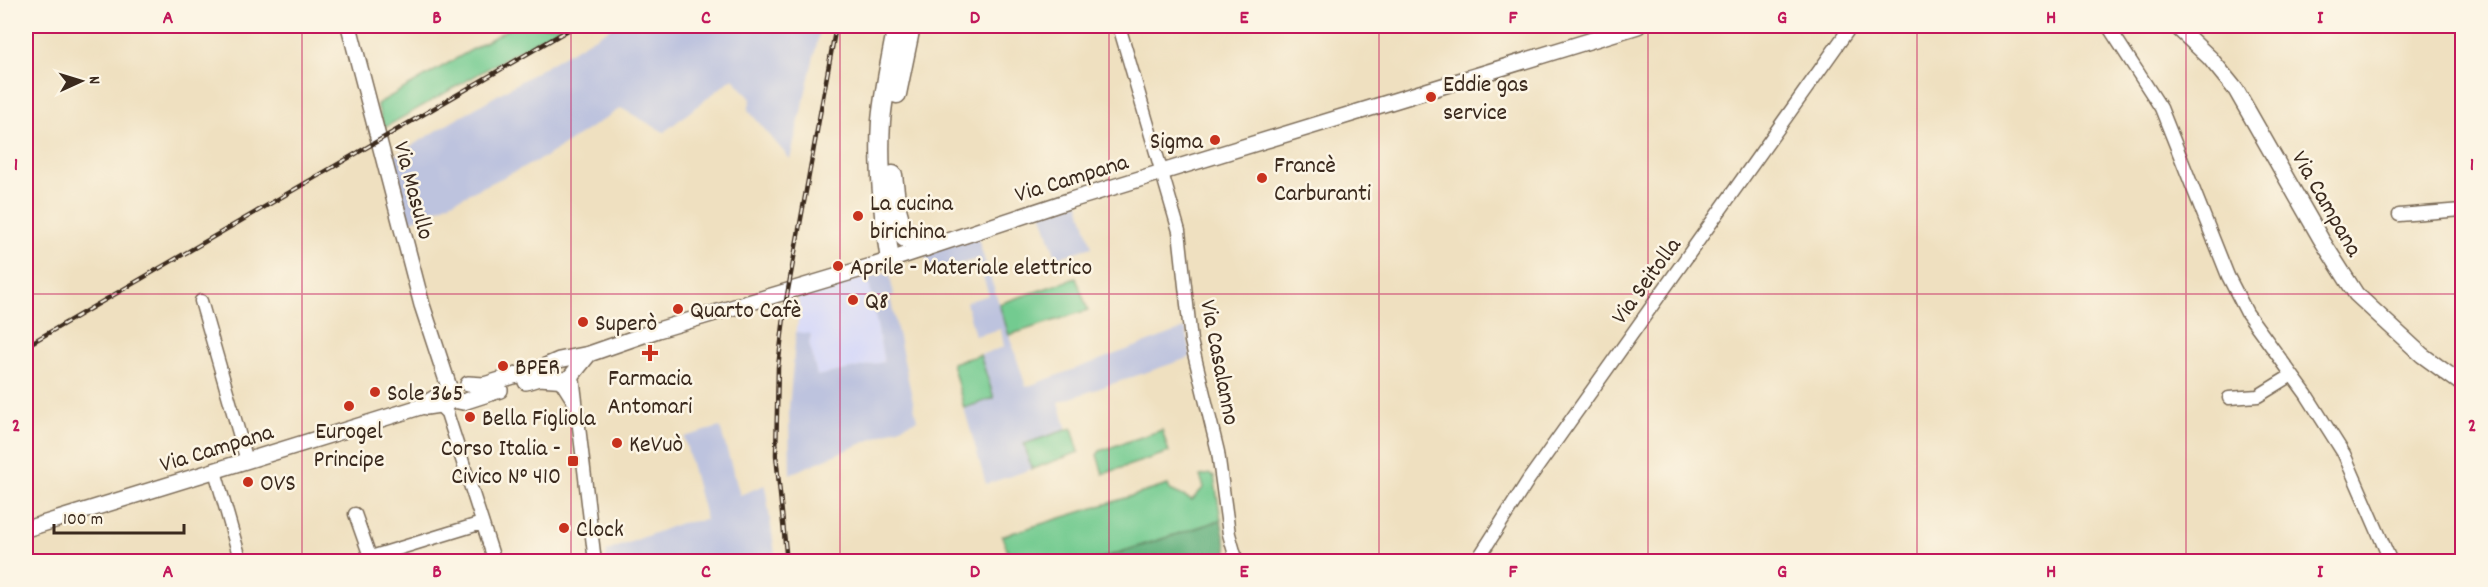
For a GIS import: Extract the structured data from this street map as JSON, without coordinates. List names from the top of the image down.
{
  "streets": {
    "main road": ["Via Campana", "Via Masullo"],
    "street": ["Via Seitolla", "Via Casalanno"]
  },
  "crossings": [
    ["Via Campana", "Via Masullo"],
    ["Via Campana", "Via Casalanno"]
  ],
  "places": {
    "other": [
      "Eddie gas service",
      "Sigma",
      "Francè Carburanti",
      "La cucina birichina",
      "Aprile - Materiale elettrico",
      "Q8",
      "Quarto Cafè",
      "Superò",
      "BPER",
      "Sole 365",
      "Eurogel Principe",
      "Bella Figliola",
      "KeVuò",
      "OVS",
      "Clock"
    ],
    "health": ["Farmacia Antomari"],
    "transit": ["Corso Italia - Civico N° 410"]
  },
  "scale_bar": "100 m",
  "north": "right",
  "grid": {
    "columns": [
      "A",
      "B",
      "C",
      "D",
      "E",
      "F",
      "G",
      "H",
      "I"
    ],
    "rows": ["1", "2"]
  }
}
